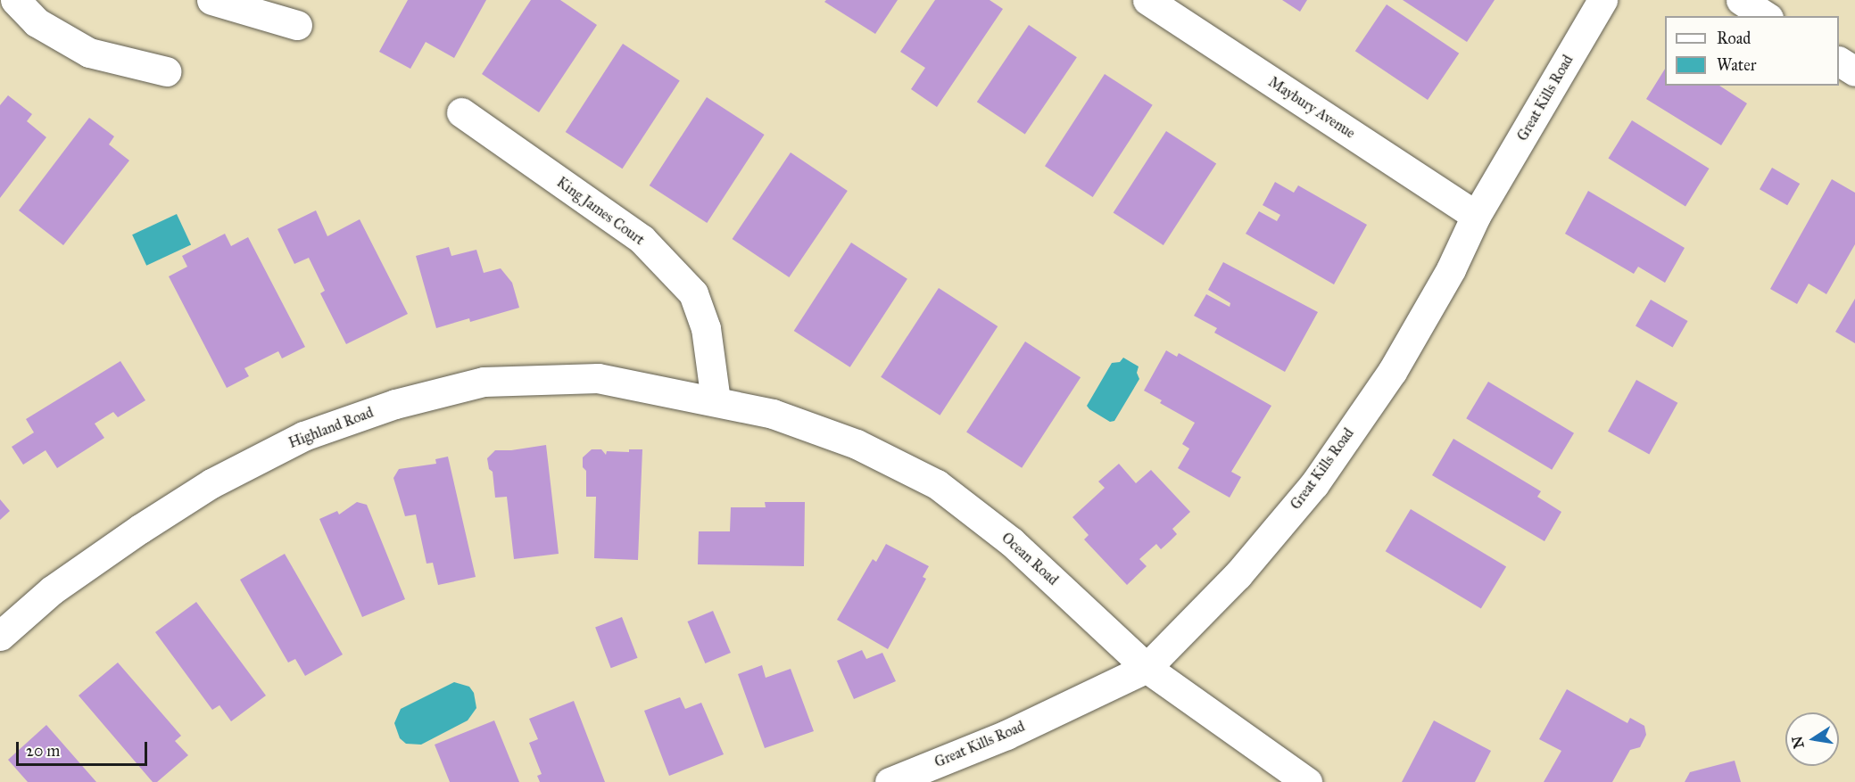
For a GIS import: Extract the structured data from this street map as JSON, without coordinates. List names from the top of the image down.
{
  "streets": {
    "street": [
      "Great Kills Road",
      "Maybury Avenue",
      "King James Court",
      "Highland Road",
      "Ocean Road"
    ]
  },
  "crossings": [
    ["Great Kills Road", "Maybury Avenue"],
    ["Great Kills Road", "Ocean Road"],
    ["King James Court", "Highland Road"],
    ["King James Court", "Ocean Road"],
    ["Highland Road", "Ocean Road"]
  ],
  "legend": ["Road", "Water"],
  "scale_bar": "20 m",
  "north": "left"
}
